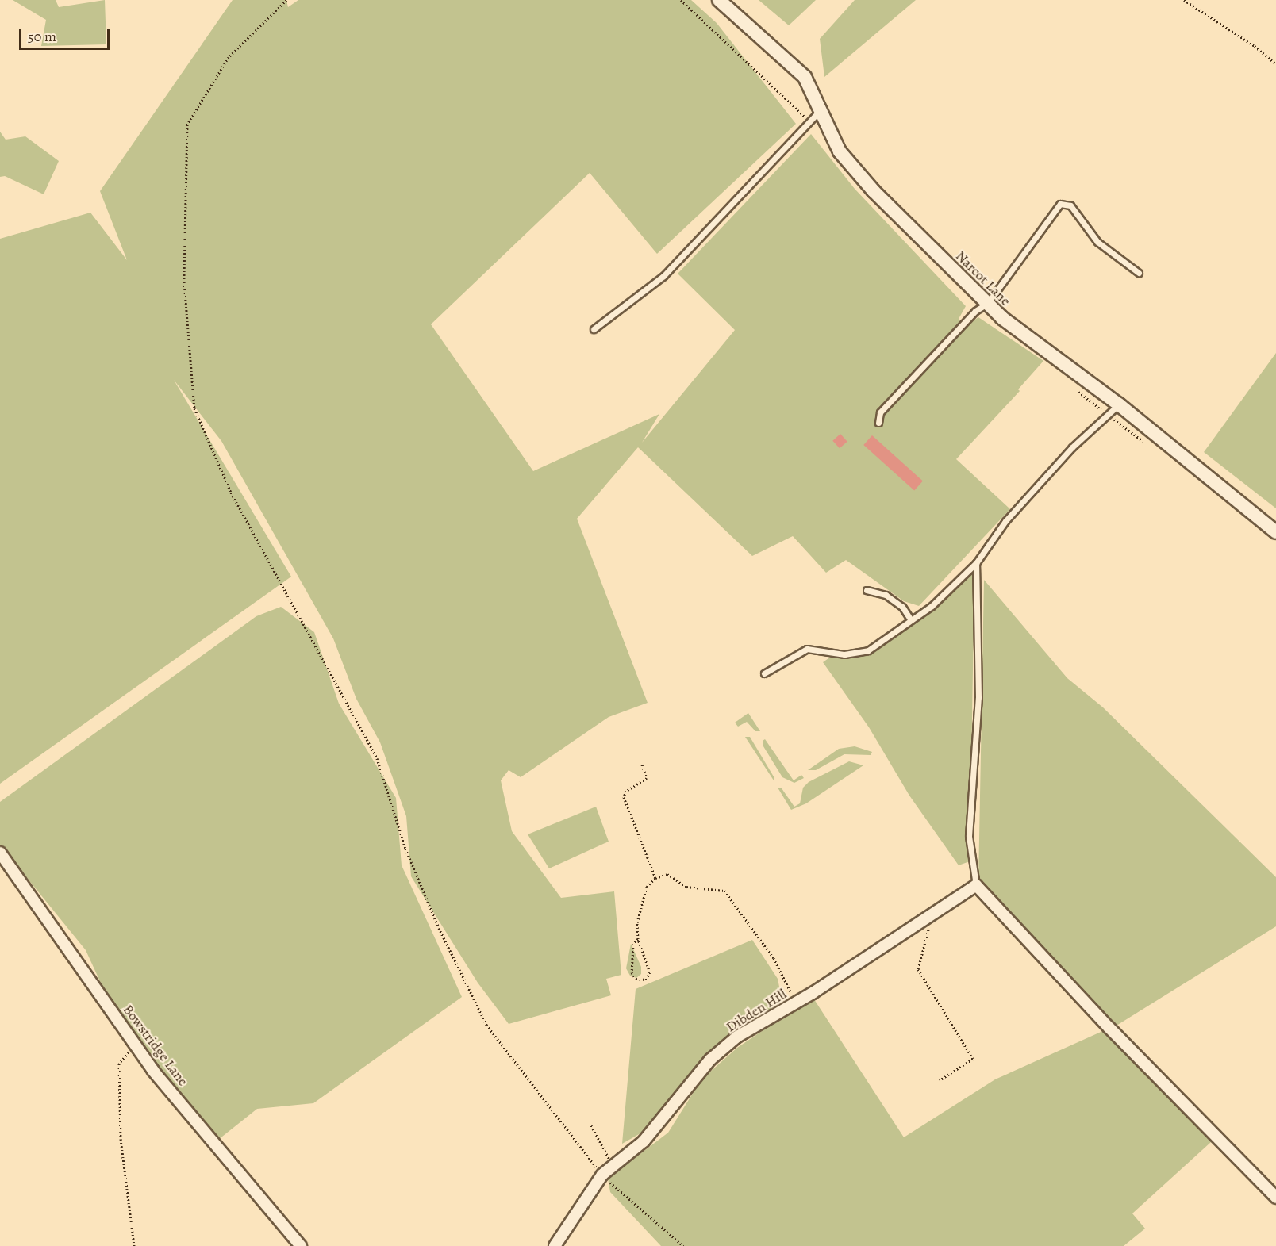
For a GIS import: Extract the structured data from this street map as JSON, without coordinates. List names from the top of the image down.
{
  "streets": {
    "street": ["Narcot Lane", "Dibden Hill", "Bowstridge Lane"]
  },
  "scale_bar": "50 m"
}
